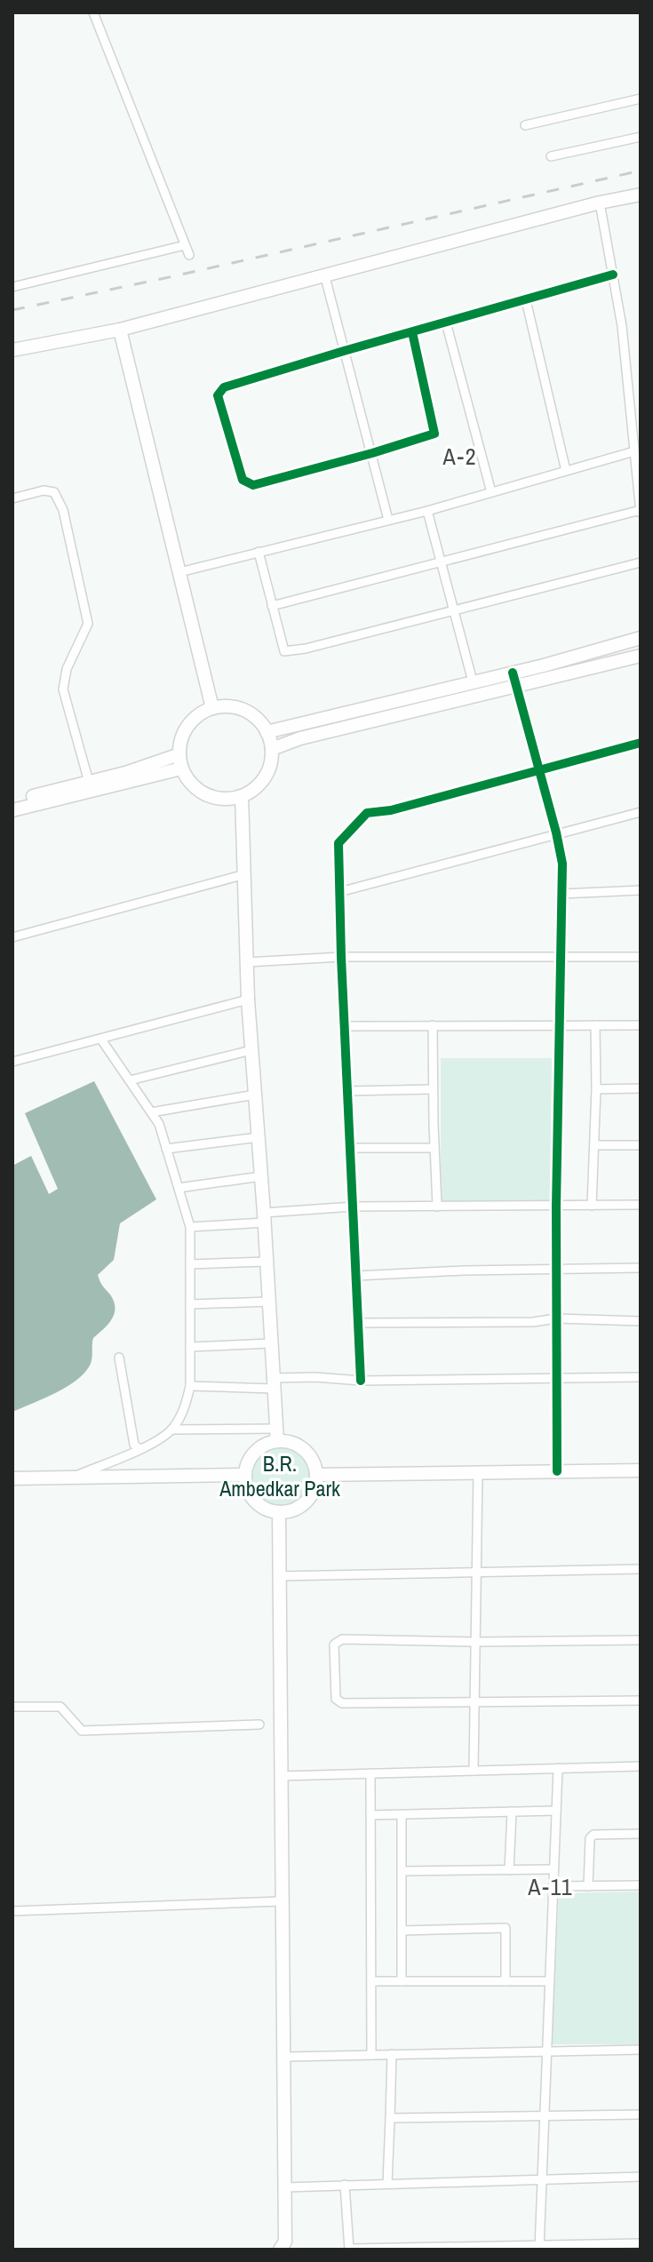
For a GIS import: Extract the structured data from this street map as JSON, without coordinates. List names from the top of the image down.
{
  "districts": ["A-2", "A-11"],
  "parks": ["B.R. Ambedkar Park"]
}
